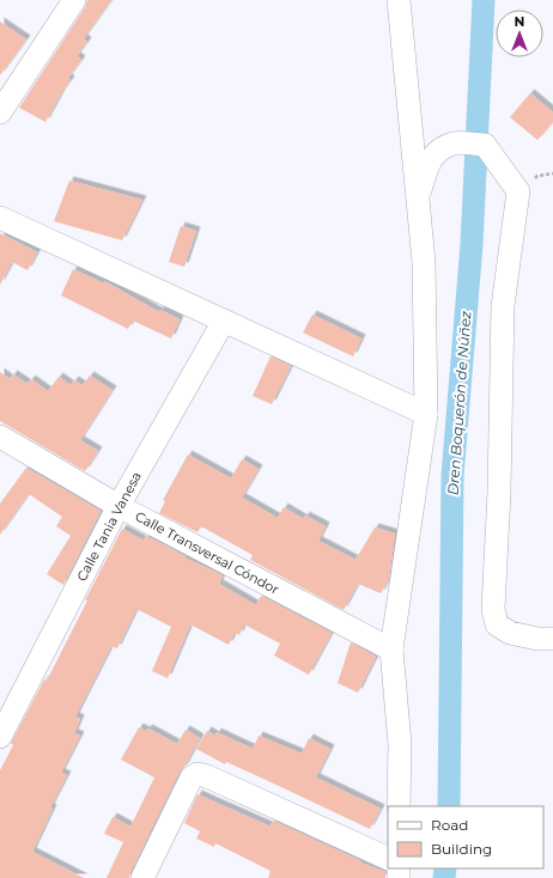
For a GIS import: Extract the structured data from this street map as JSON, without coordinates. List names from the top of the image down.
{
  "streets": {
    "street": ["Calle Tania Vanesa", "Calle Transversal Cóndor"]
  },
  "crossings": [
    ["Calle Tania Vanesa", "Calle Transversal Cóndor"]
  ],
  "water": ["Dren Boquerón de Núñez"],
  "legend": ["Road", "Building"],
  "north": "top"
}
